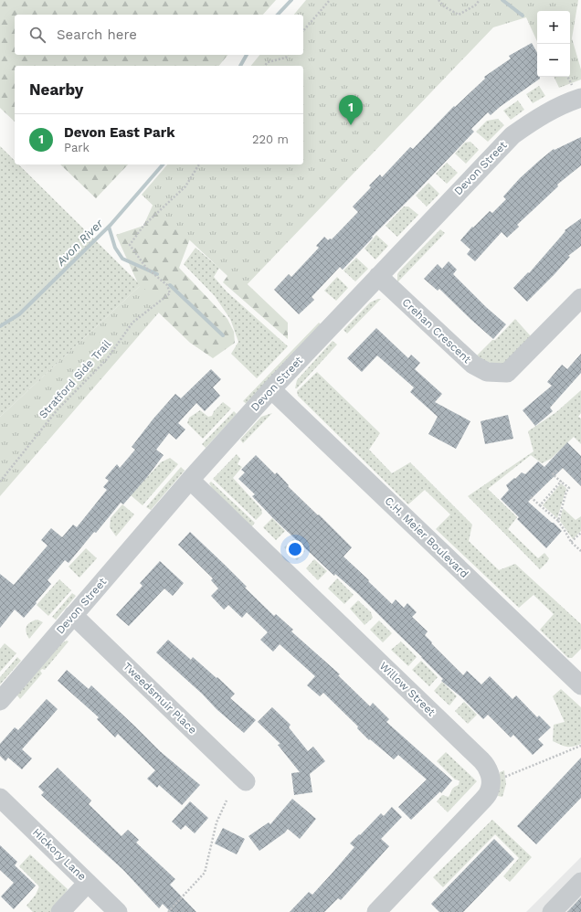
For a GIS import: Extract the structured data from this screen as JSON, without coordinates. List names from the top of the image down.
{
  "streets": {
    "street": [
      "Devon Street",
      "Crehan Crescent",
      "C.H. Meier Boulevard",
      "Willow Street",
      "Tweedsmuir Place",
      "Hickory Lane"
    ],
    "path": ["Stratford Side Trail"]
  },
  "crossings": [
    ["Devon Street", "Crehan Crescent"],
    ["Devon Street", "C.H. Meier Boulevard"],
    ["Devon Street", "Willow Street"],
    ["Devon Street", "Tweedsmuir Place"]
  ],
  "water": ["Avon River"],
  "page": {
    "map_buttons": ["+", "−"],
    "search": "Search here",
    "heading": "Nearby",
    "pins": "1",
    "list": [
      {
        "mark": "1",
        "name": "Devon East Park",
        "note": "Park",
        "value": "220 m"
      }
    ]
  }
}
